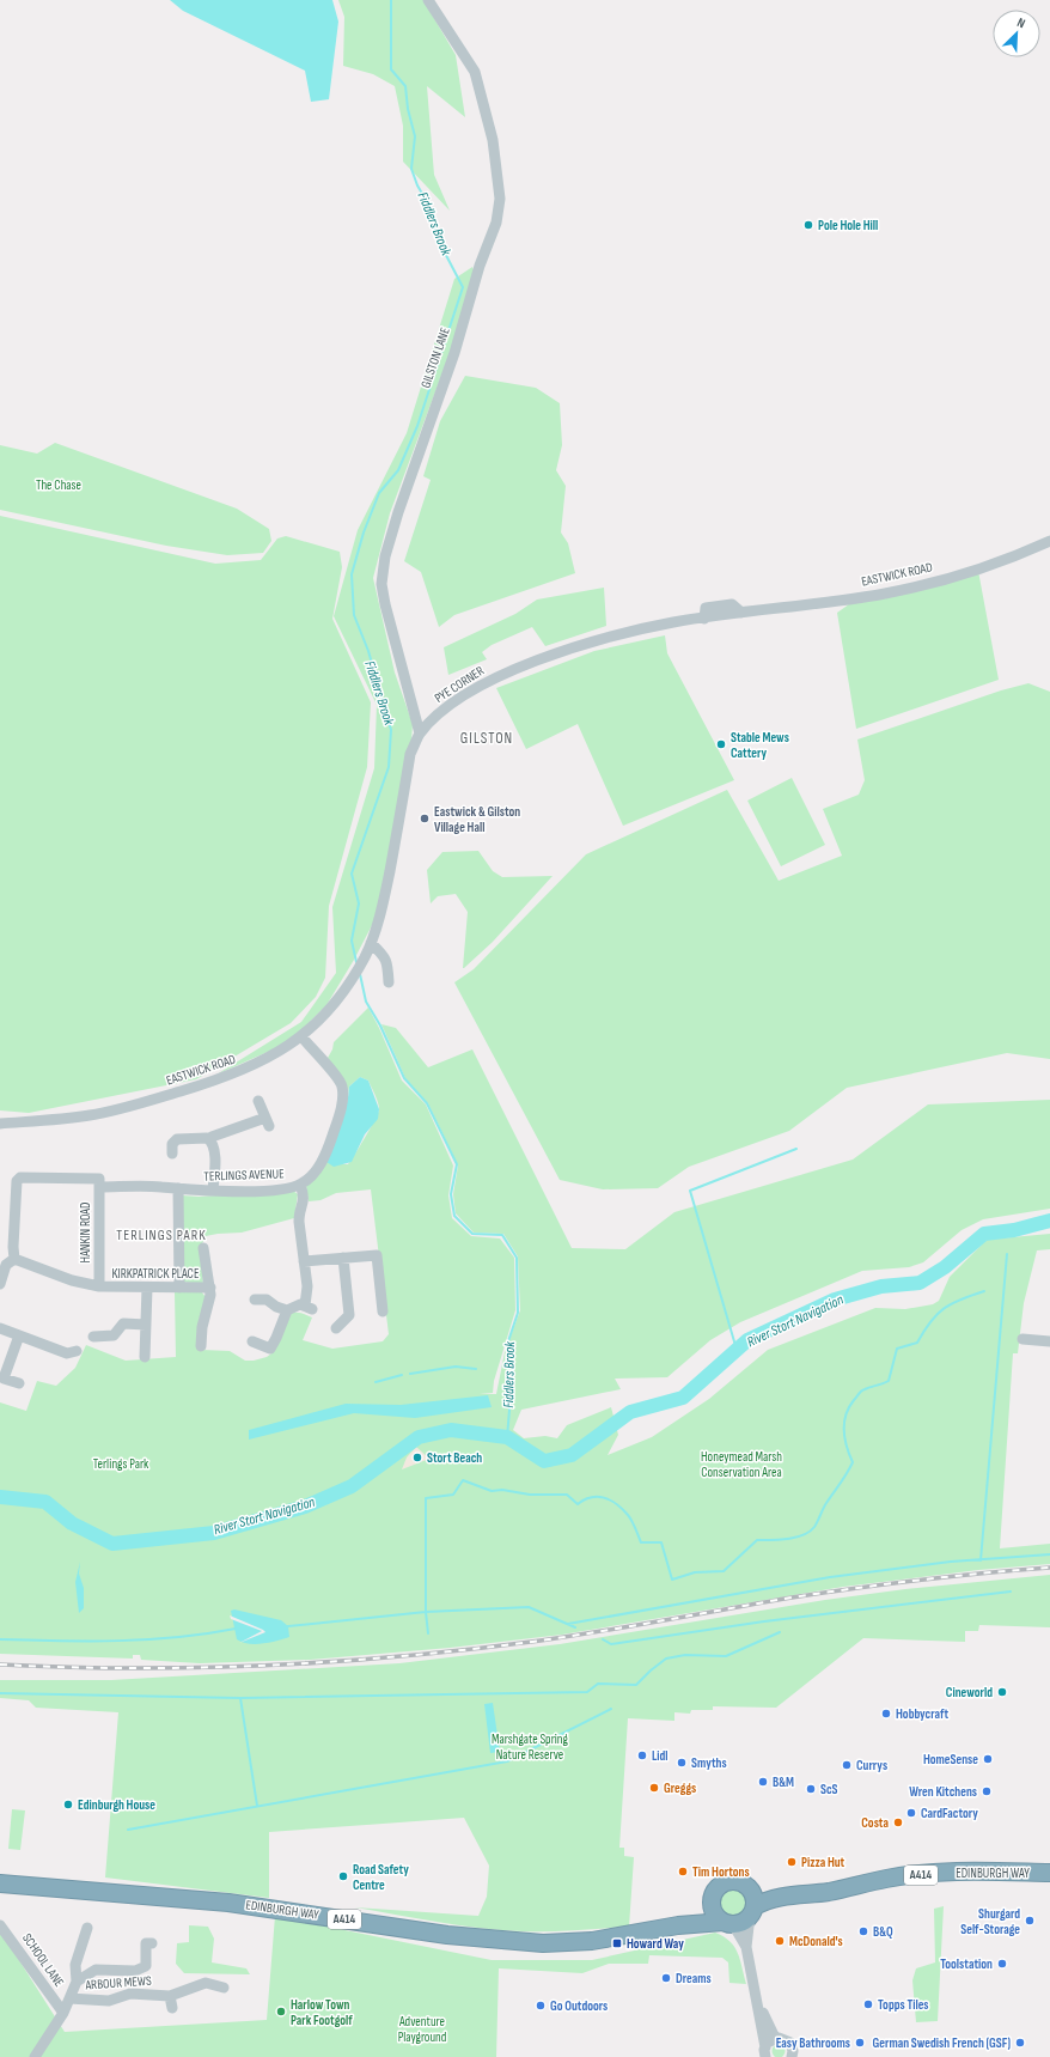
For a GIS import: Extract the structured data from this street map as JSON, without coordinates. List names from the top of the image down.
{
  "streets": {
    "highway": ["EDINBURGH WAY", "A414"],
    "street": [
      "GILSTON LANE",
      "EASTWICK ROAD",
      "PYE CORNER",
      "TERLINGS AVENUE",
      "HANKIN ROAD",
      "KIRKPATRICK PLACE",
      "SCHOOL LANE",
      "ARBOUR MEWS"
    ]
  },
  "crossings": [
    ["GILSTON LANE", "PYE CORNER"],
    ["EASTWICK ROAD", "PYE CORNER"],
    ["EASTWICK ROAD", "TERLINGS AVENUE"],
    ["TERLINGS AVENUE", "HANKIN ROAD"],
    ["HANKIN ROAD", "KIRKPATRICK PLACE"],
    ["SCHOOL LANE", "ARBOUR MEWS"]
  ],
  "districts": ["GILSTON", "TERLINGS PARK"],
  "water": ["Fiddlers Brook", "River Stort Navigation"],
  "parks": [
    "The Chase",
    "Honeymead Marsh Conservation Area",
    "Terlings Park",
    "Marshgate Spring Nature Reserve",
    "Adventure Playground"
  ],
  "places": {
    "other": [
      "Pole Hole Hill",
      "Stable Mews Cattery",
      "Eastwick & Gilston Village Hall",
      "Stort Beach",
      "Cineworld",
      "Hobbycraft",
      "Lidl",
      "HomeSense",
      "Smyths",
      "Currys",
      "B&M",
      "Greggs",
      "ScS",
      "Wren Kitchens",
      "Edinburgh House",
      "CardFactory",
      "Costa",
      "Pizza Hut",
      "Tim Hortons",
      "Road Safety Centre",
      "Shurgard Self-Storage",
      "B&Q",
      "McDonald's",
      "Toolstation",
      "Dreams",
      "Topps Tiles",
      "Go Outdoors",
      "Harlow Town Park Footgolf",
      "Easy Bathrooms",
      "German Swedish French (GSF)"
    ],
    "transit": ["Howard Way"]
  },
  "north": "top right"
}
